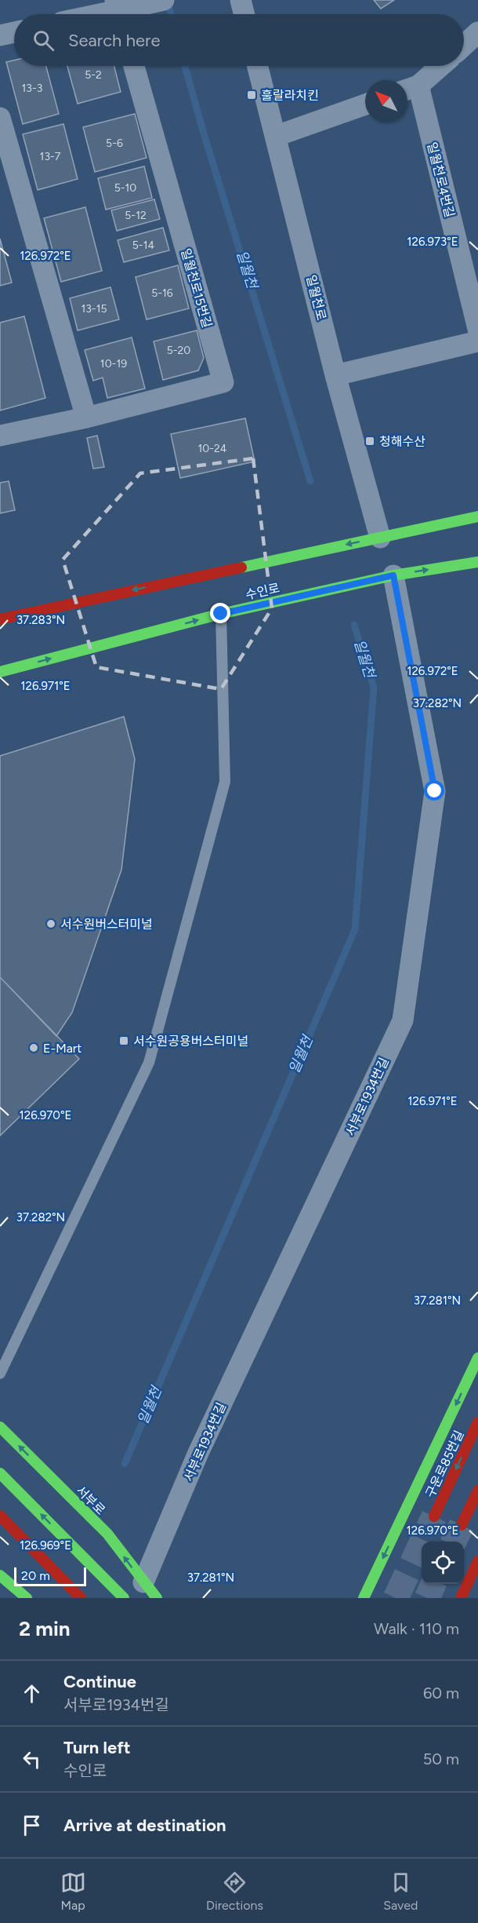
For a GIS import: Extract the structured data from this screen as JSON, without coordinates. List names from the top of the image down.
{
  "streets": {
    "main road": ["수인로", "구운로85번길", "서부로"],
    "street": [
      "일월천로4번길",
      "일월천로15번길",
      "일월천로",
      "서부로1934번길"
    ]
  },
  "crossings": [
    ["수인로", "서부로1934번길"],
    ["서부로1934번길", "서부로"]
  ],
  "water": ["일월천"],
  "places": {
    "transit": ["훌랄라치킨", "청해수산", "서수원공용버스터미널"],
    "other": ["서수원버스터미널", "E-Mart"]
  },
  "house_numbers": [
    "5-2",
    "13-3",
    "5-6",
    "13-7",
    "5-10",
    "5-12",
    "5-14",
    "5-16",
    "13-15",
    "5-20",
    "10-19",
    "10-24"
  ],
  "scale_bar": "20 m",
  "north": "top left",
  "page": {
    "search": "Search here",
    "scale": "20 m",
    "heading": ["2 min", "Walk · 110 m"],
    "list": [
      ["Continue", "서부로1934번길", "60 m"],
      ["Turn left", "수인로", "50 m"],
      "Arrive at destination"
    ],
    "nav": ["Map", "Directions", "Saved"]
  },
  "coordinates": [
    "126.973°E",
    "126.972°E",
    "37.283°N",
    "126.971°E",
    "37.282°N",
    "126.970°E",
    "37.281°N",
    "126.969°E"
  ]
}
